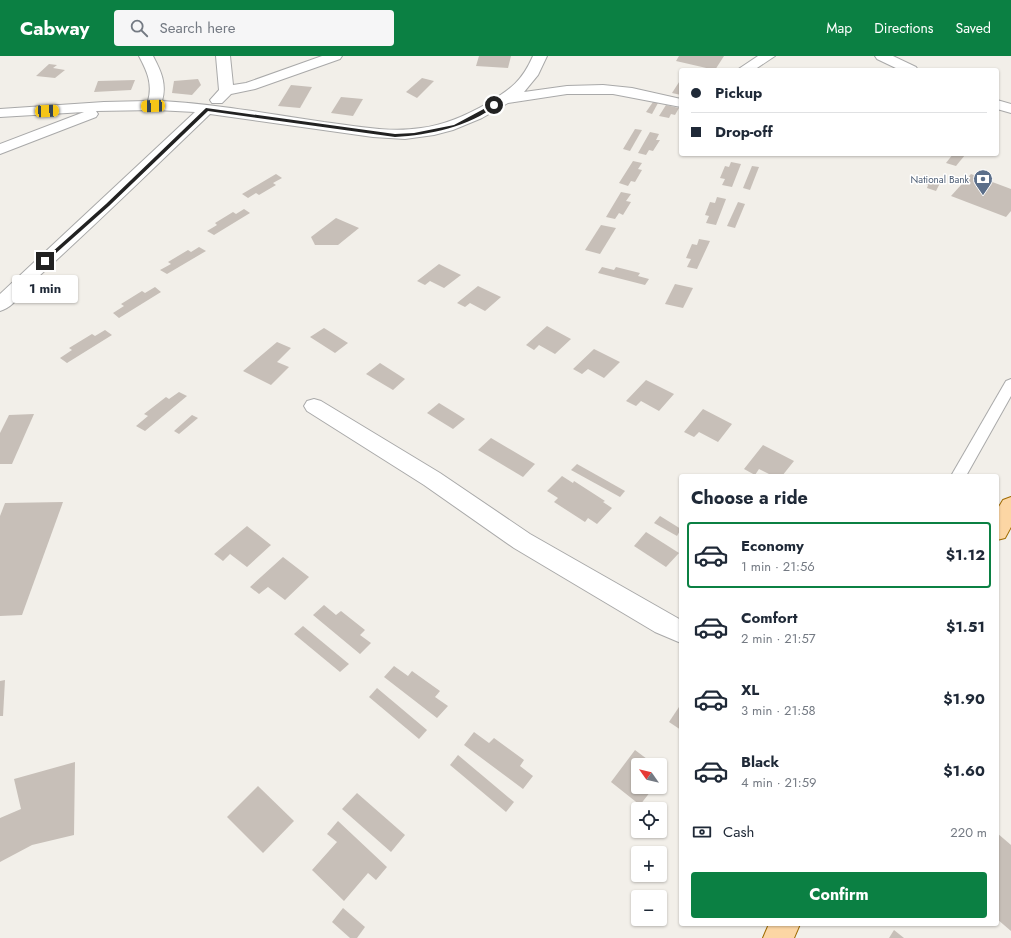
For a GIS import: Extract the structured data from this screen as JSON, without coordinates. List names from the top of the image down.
{
  "places": {
    "bank": ["National Bank"]
  },
  "north": "top left",
  "page": {
    "header": "Cabway",
    "search": "Search here",
    "nav": ["Map", "Directions", "Saved"],
    "banner": ["Pickup", "Drop-off"],
    "bubble": "1 min",
    "heading": "Choose a ride",
    "list": [
      {
        "name": "Economy",
        "note": "1 min · 21:56",
        "value": "$1.12"
      },
      {
        "name": "Comfort",
        "note": "2 min · 21:57",
        "value": "$1.51"
      },
      {
        "name": "XL",
        "note": "3 min · 21:58",
        "value": "$1.90"
      },
      {
        "name": "Black",
        "note": "4 min · 21:59",
        "value": "$1.60"
      }
    ],
    "map_buttons": ["+", "−"],
    "pay": ["Cash", "220 m"],
    "buttons": "Confirm"
  }
}
